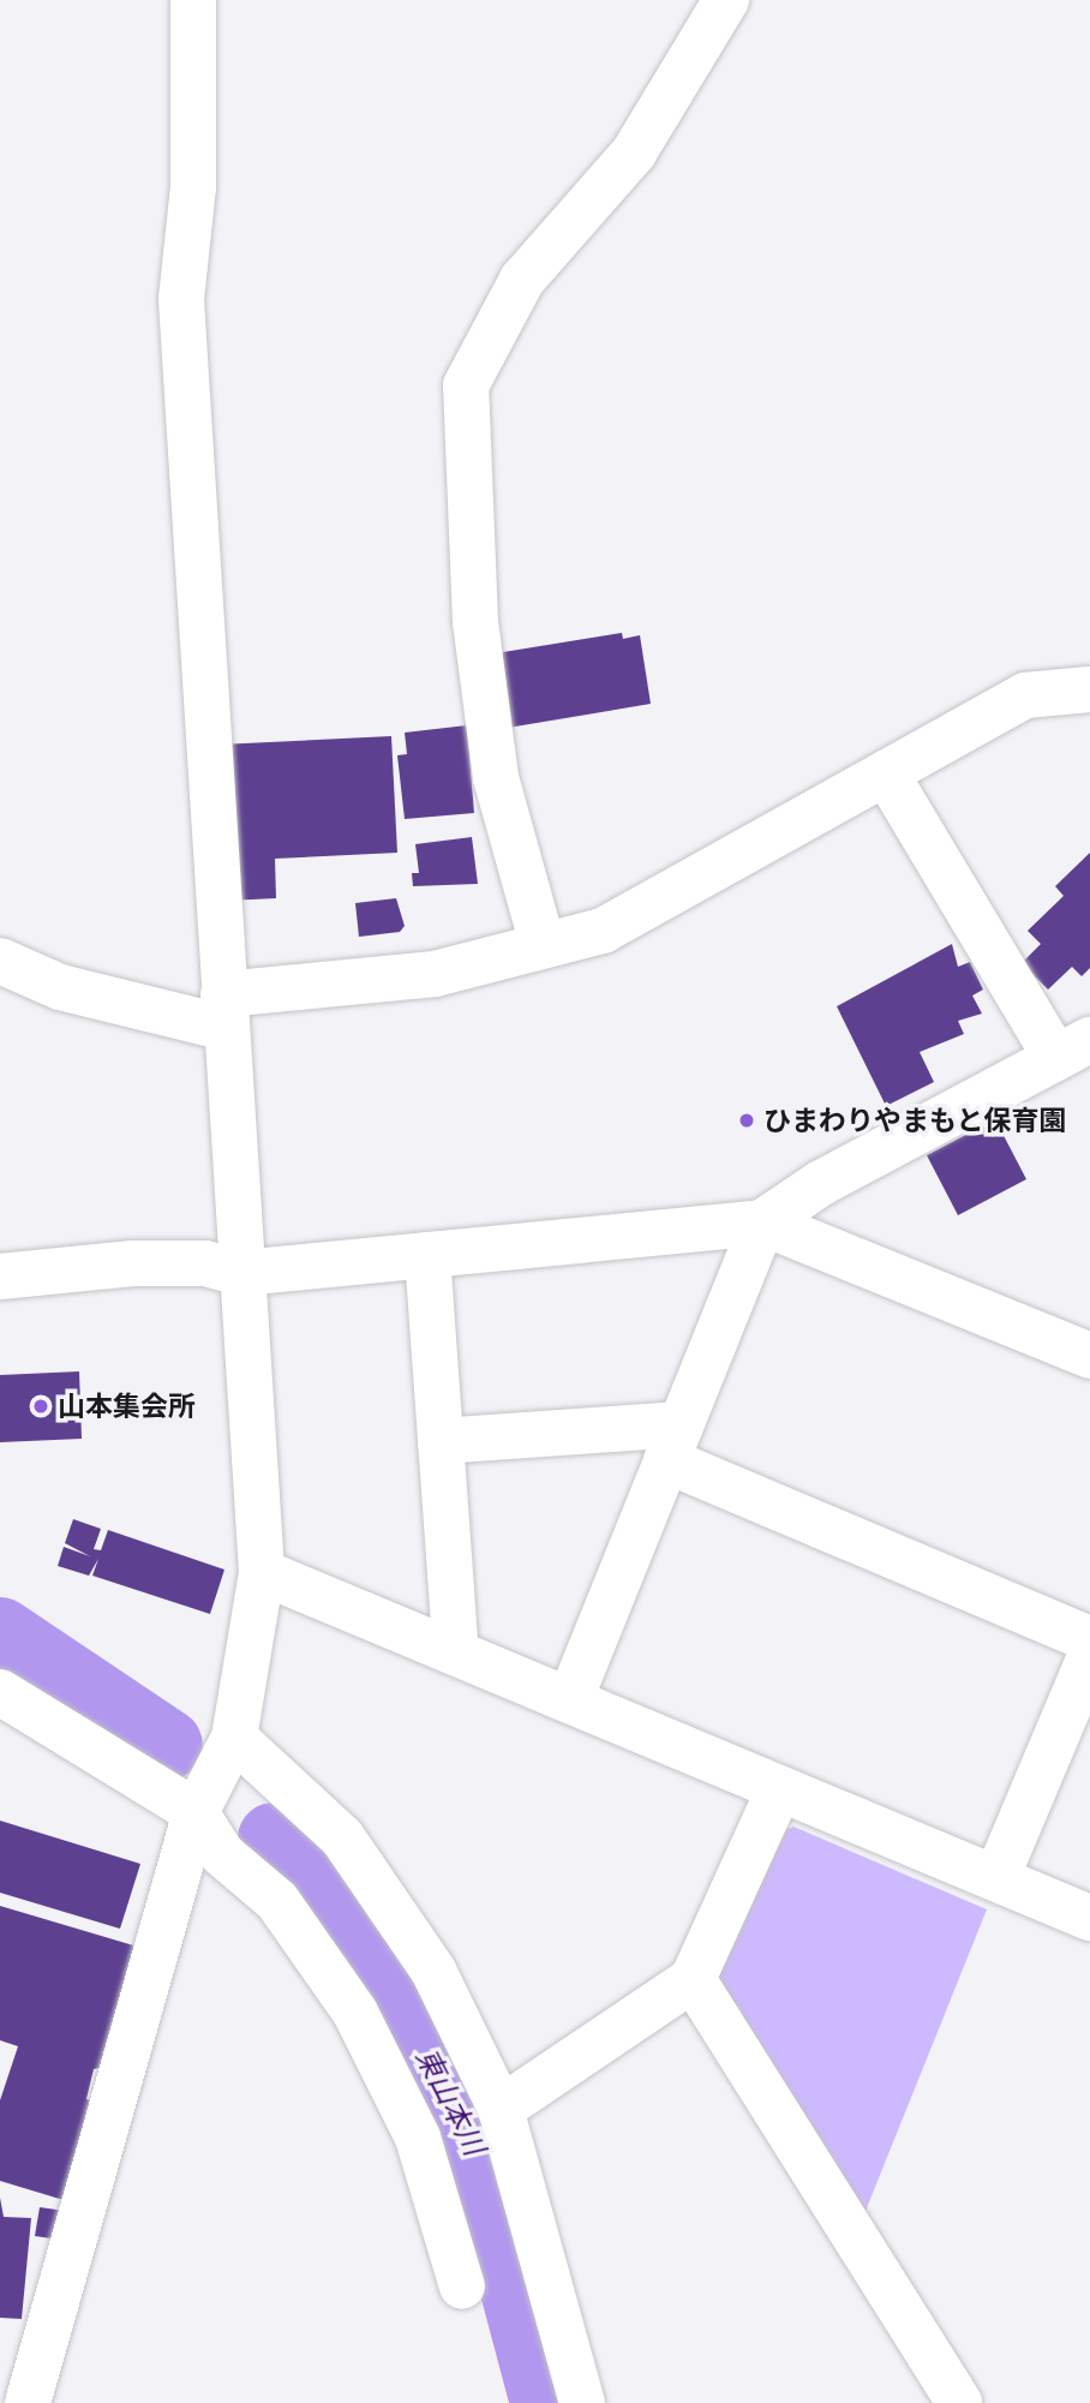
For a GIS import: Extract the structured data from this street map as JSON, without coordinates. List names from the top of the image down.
{
  "water": ["東山本川"],
  "places": ["ひまわりやまもと保育園", "山本集会所"]
}
